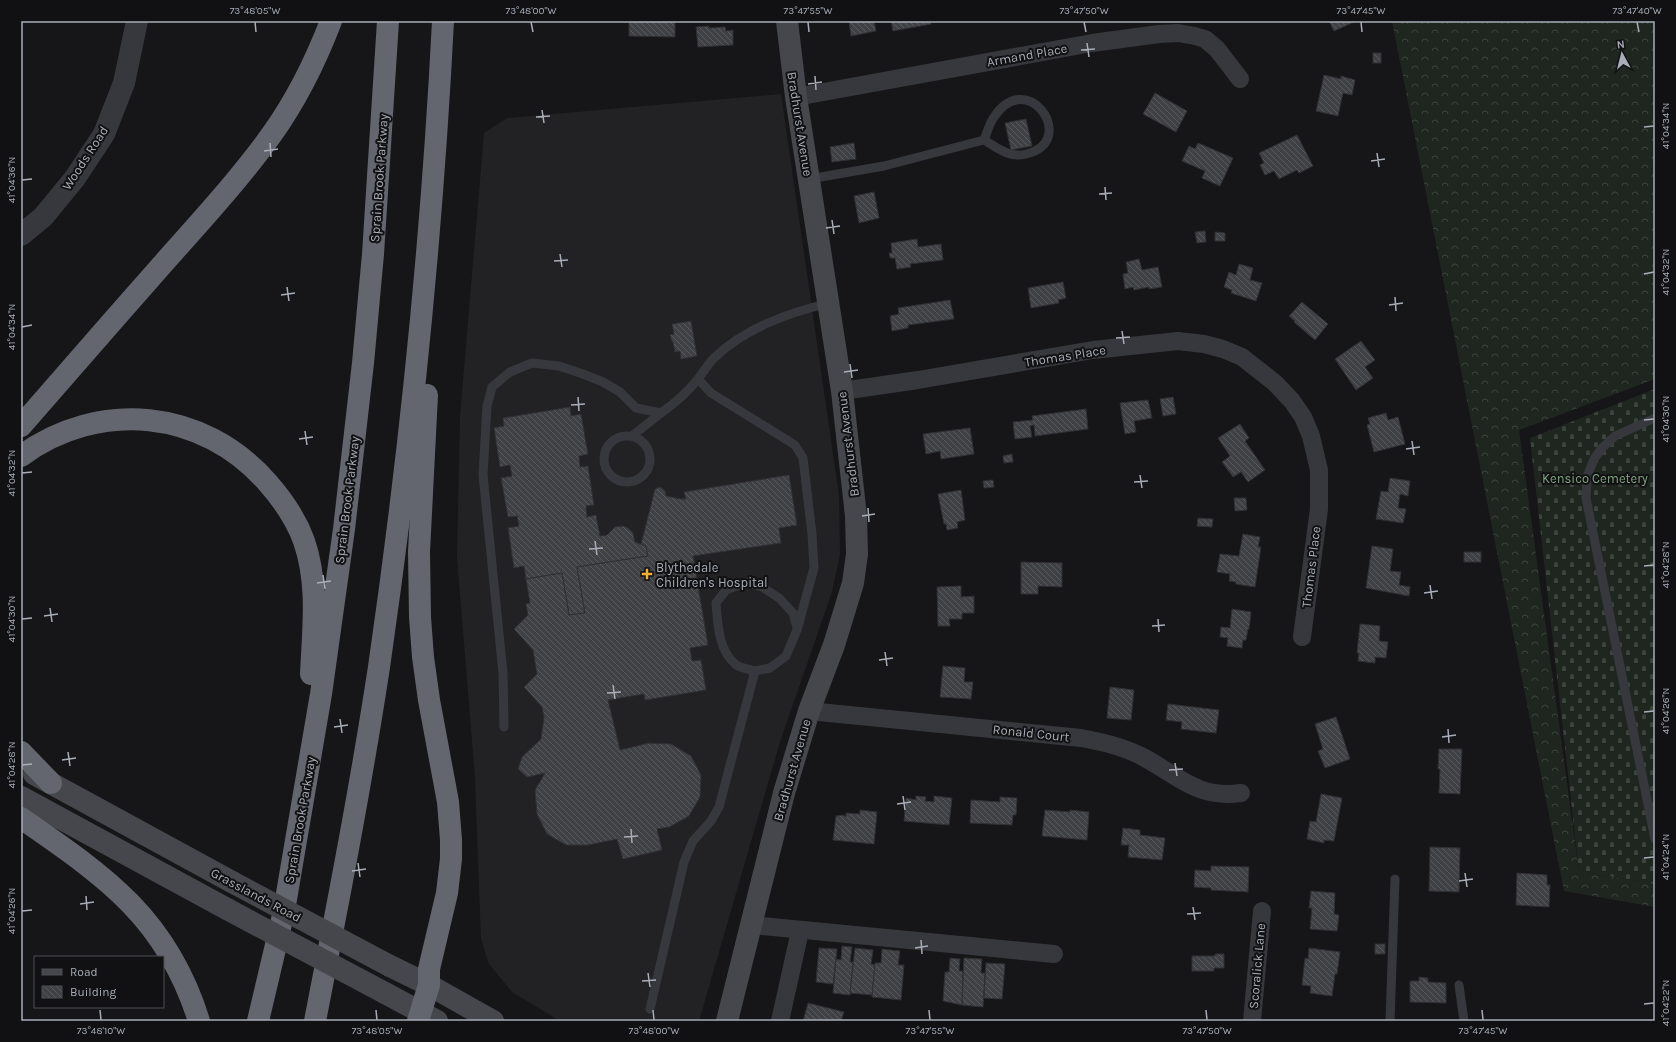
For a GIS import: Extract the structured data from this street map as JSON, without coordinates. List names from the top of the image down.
{
  "streets": {
    "highway": ["Sprain Brook Parkway"],
    "main road": ["Bradhurst Avenue", "Grasslands Road"],
    "street": [
      "Armand Place",
      "Woods Road",
      "Thomas Place",
      "Ronald Court",
      "Scoralick Lane"
    ]
  },
  "crossings": [
    ["Armand Place", "Bradhurst Avenue"],
    ["Bradhurst Avenue", "Thomas Place"],
    ["Bradhurst Avenue", "Ronald Court"]
  ],
  "parks": ["Kensico Cemetery"],
  "places": {
    "health": ["Blythedale Children's Hospital"]
  },
  "legend": ["Road", "Building"],
  "north": "top",
  "coordinates": [
    "73°48'05\"W",
    "73°48'00\"W",
    "73°47'55\"W",
    "73°47'50\"W",
    "73°47'45\"W",
    "73°47'40\"W",
    "41°04'34\"N",
    "41°04'36\"N",
    "41°04'32\"N",
    "41°04'30\"N",
    "41°04'28\"N",
    "41°04'26\"N",
    "41°04'24\"N",
    "41°04'22\"N",
    "73°48'10\"W"
  ]
}
